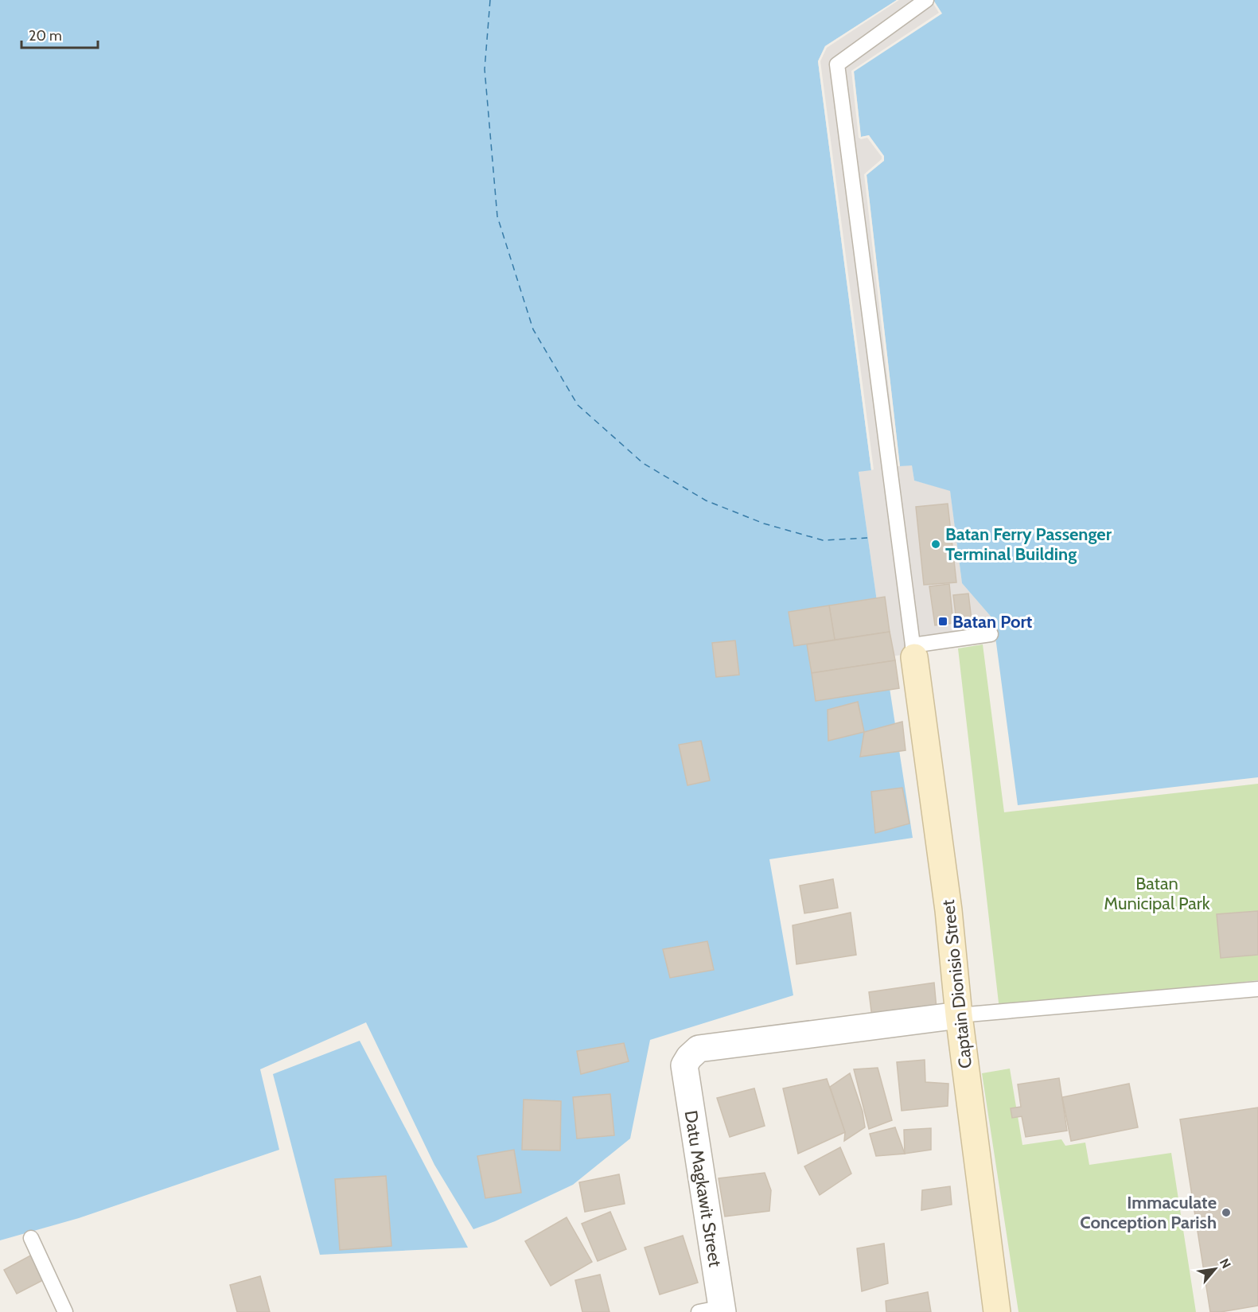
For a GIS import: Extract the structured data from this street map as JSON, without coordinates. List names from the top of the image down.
{
  "streets": {
    "street": ["Captain Dionisio Street", "Datu Magkawit Street"]
  },
  "crossings": [
    ["Captain Dionisio Street", "Datu Magkawit Street"]
  ],
  "parks": ["Batan Municipal Park"],
  "places": {
    "other": ["Batan Ferry Passenger Terminal Building", "Immaculate Conception Parish"],
    "transit": ["Batan Port"]
  },
  "scale_bar": "20 m",
  "north": "top right"
}
